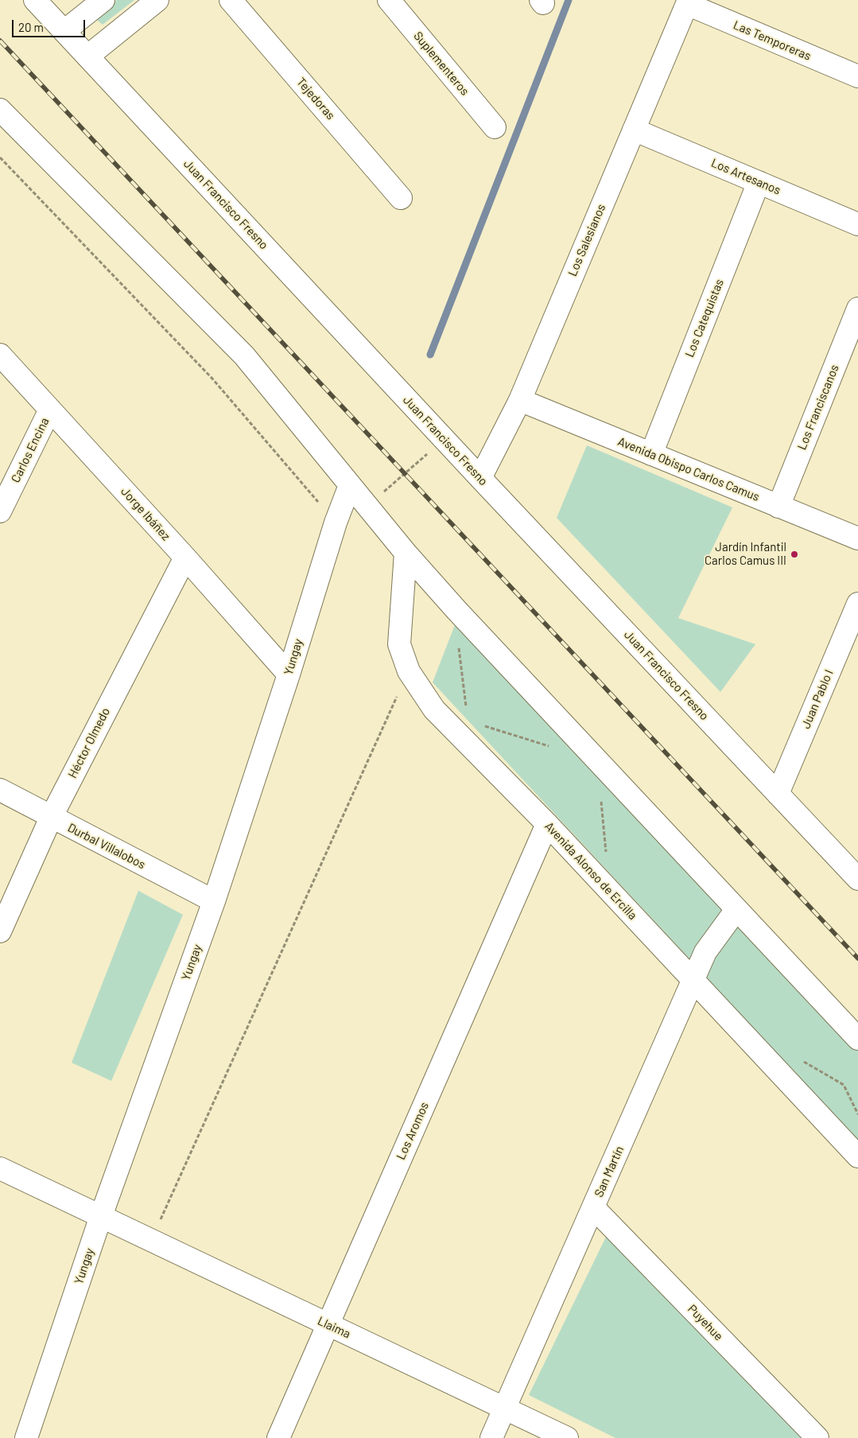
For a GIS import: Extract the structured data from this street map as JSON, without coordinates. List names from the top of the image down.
{
  "streets": {
    "street": [
      "Las Temporeras",
      "Suplementeros",
      "Tejedoras",
      "Los Artesanos",
      "Juan Francisco Fresno",
      "Los Salesianos",
      "Los Catequistas",
      "Los Franciscanos",
      "Carlos Encina",
      "Avenida Obispo Carlos Camus",
      "Jorge Ibáñez",
      "Yungay",
      "Juan Pablo I",
      "Héctor Olmedo",
      "Durbal Villalobos",
      "Avenida Alonso de Ercilla",
      "Los Aromos",
      "San Martín",
      "Puyehue",
      "Llaima"
    ]
  },
  "crossings": [
    ["Las Temporeras", "Los Salesianos"],
    ["Los Artesanos", "Los Salesianos"],
    ["Los Artesanos", "Los Catequistas"],
    ["Juan Francisco Fresno", "Los Salesianos"],
    ["Juan Francisco Fresno", "Juan Pablo I"],
    ["Los Salesianos", "Avenida Obispo Carlos Camus"],
    ["Los Catequistas", "Avenida Obispo Carlos Camus"],
    ["Los Franciscanos", "Avenida Obispo Carlos Camus"],
    ["Carlos Encina", "Jorge Ibáñez"],
    ["Jorge Ibáñez", "Yungay"],
    ["Jorge Ibáñez", "Héctor Olmedo"],
    ["Yungay", "Durbal Villalobos"],
    ["Yungay", "Llaima"],
    ["Héctor Olmedo", "Durbal Villalobos"],
    ["Avenida Alonso de Ercilla", "Los Aromos"],
    ["Avenida Alonso de Ercilla", "San Martín"],
    ["Los Aromos", "Llaima"],
    ["San Martín", "Puyehue"],
    ["San Martín", "Llaima"]
  ],
  "places": ["Jardín Infantil Carlos Camus III"],
  "scale_bar": "20 m"
}
